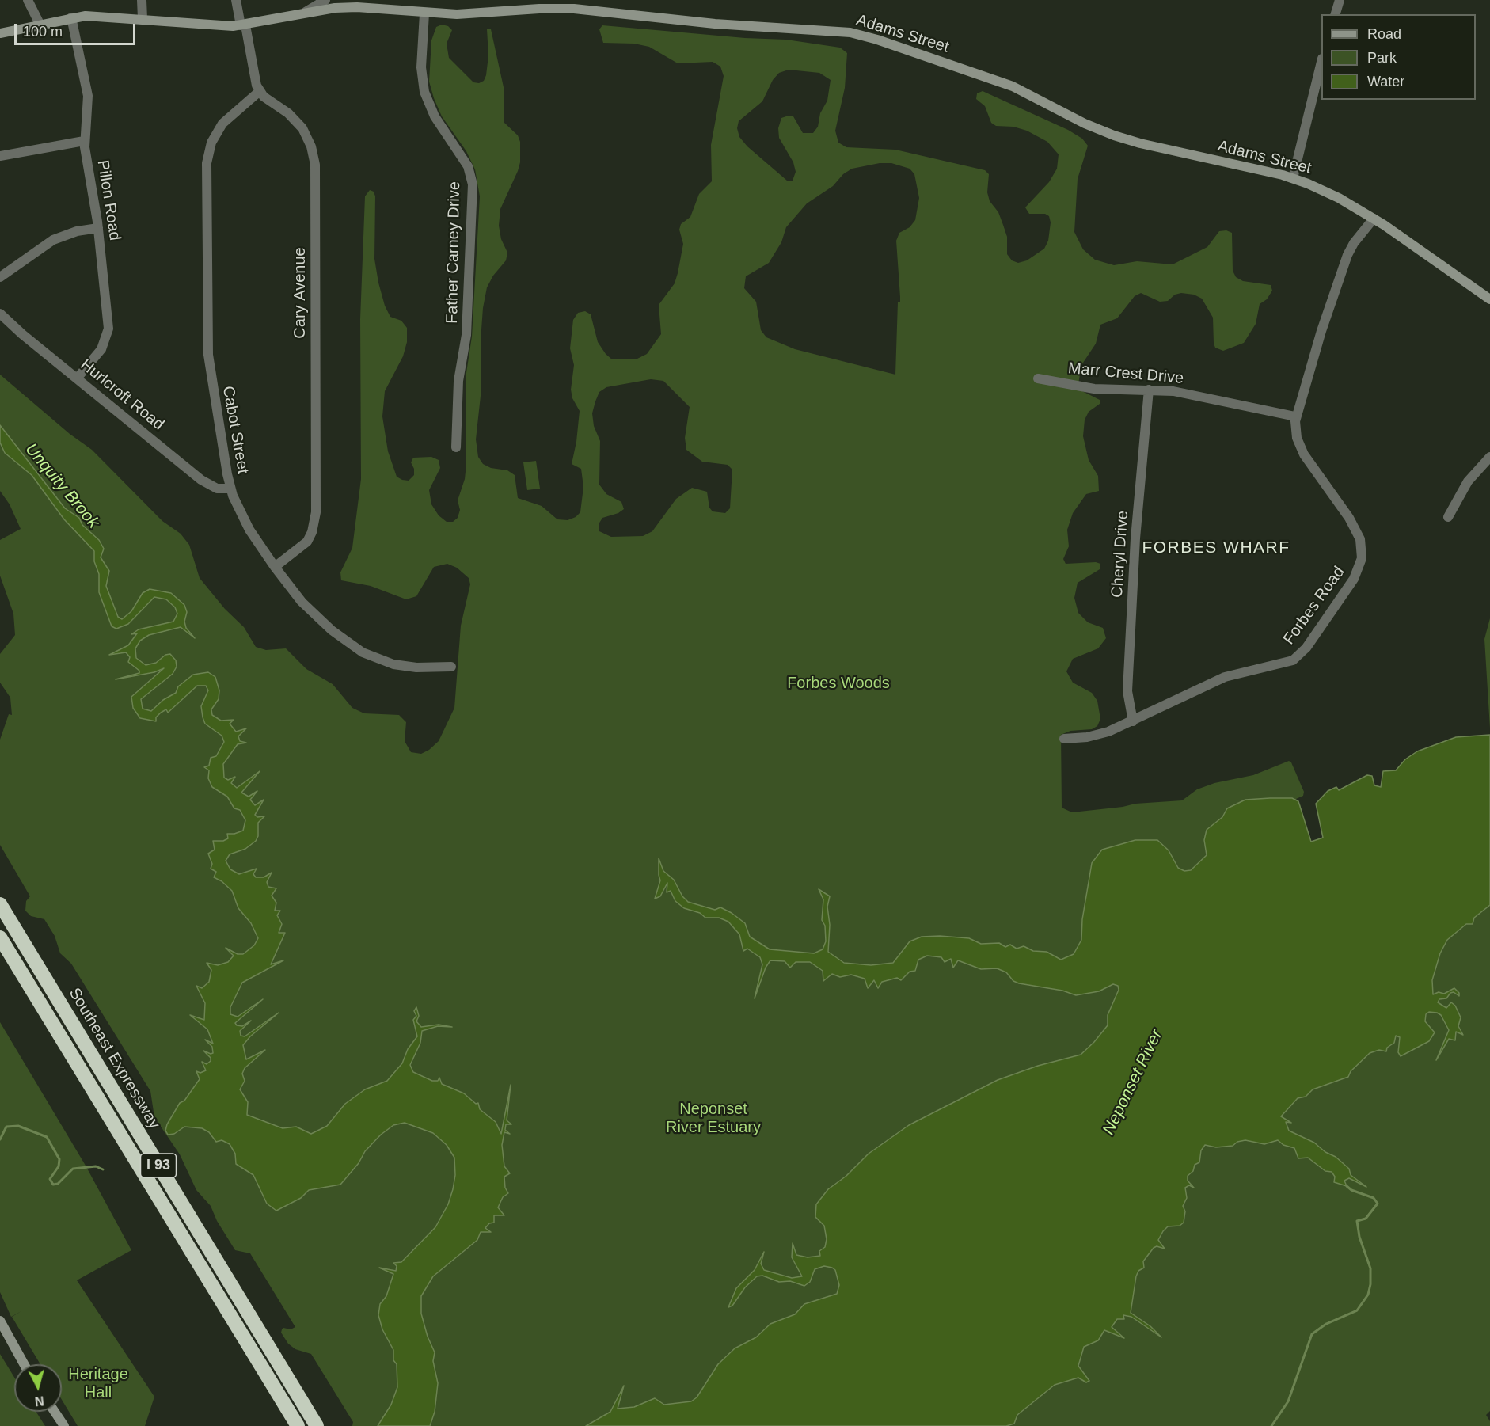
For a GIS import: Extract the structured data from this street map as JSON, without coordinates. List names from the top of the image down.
{
  "streets": {
    "highway": ["Southeast Expressway", "I 93"],
    "main road": ["Adams Street"],
    "street": [
      "Pillon Road",
      "Father Carney Drive",
      "Cary Avenue",
      "Marr Crest Drive",
      "Hurlcroft Road",
      "Cabot Street",
      "Cheryl Drive",
      "Forbes Road"
    ]
  },
  "crossings": [
    ["Adams Street", "Pillon Road"],
    ["Adams Street", "Father Carney Drive"],
    ["Adams Street", "Forbes Road"],
    ["Pillon Road", "Hurlcroft Road"],
    ["Cary Avenue", "Cabot Street"],
    ["Marr Crest Drive", "Cheryl Drive"],
    ["Marr Crest Drive", "Forbes Road"],
    ["Hurlcroft Road", "Cabot Street"],
    ["Cheryl Drive", "Forbes Road"]
  ],
  "districts": ["FORBES WHARF"],
  "water": ["Unquity Brook", "Neponset River"],
  "parks": ["Forbes Woods", "Neponset River Estuary", "Heritage Hall"],
  "legend": ["Road", "Park", "Water"],
  "scale_bar": "100 m",
  "north": "bottom"
}
